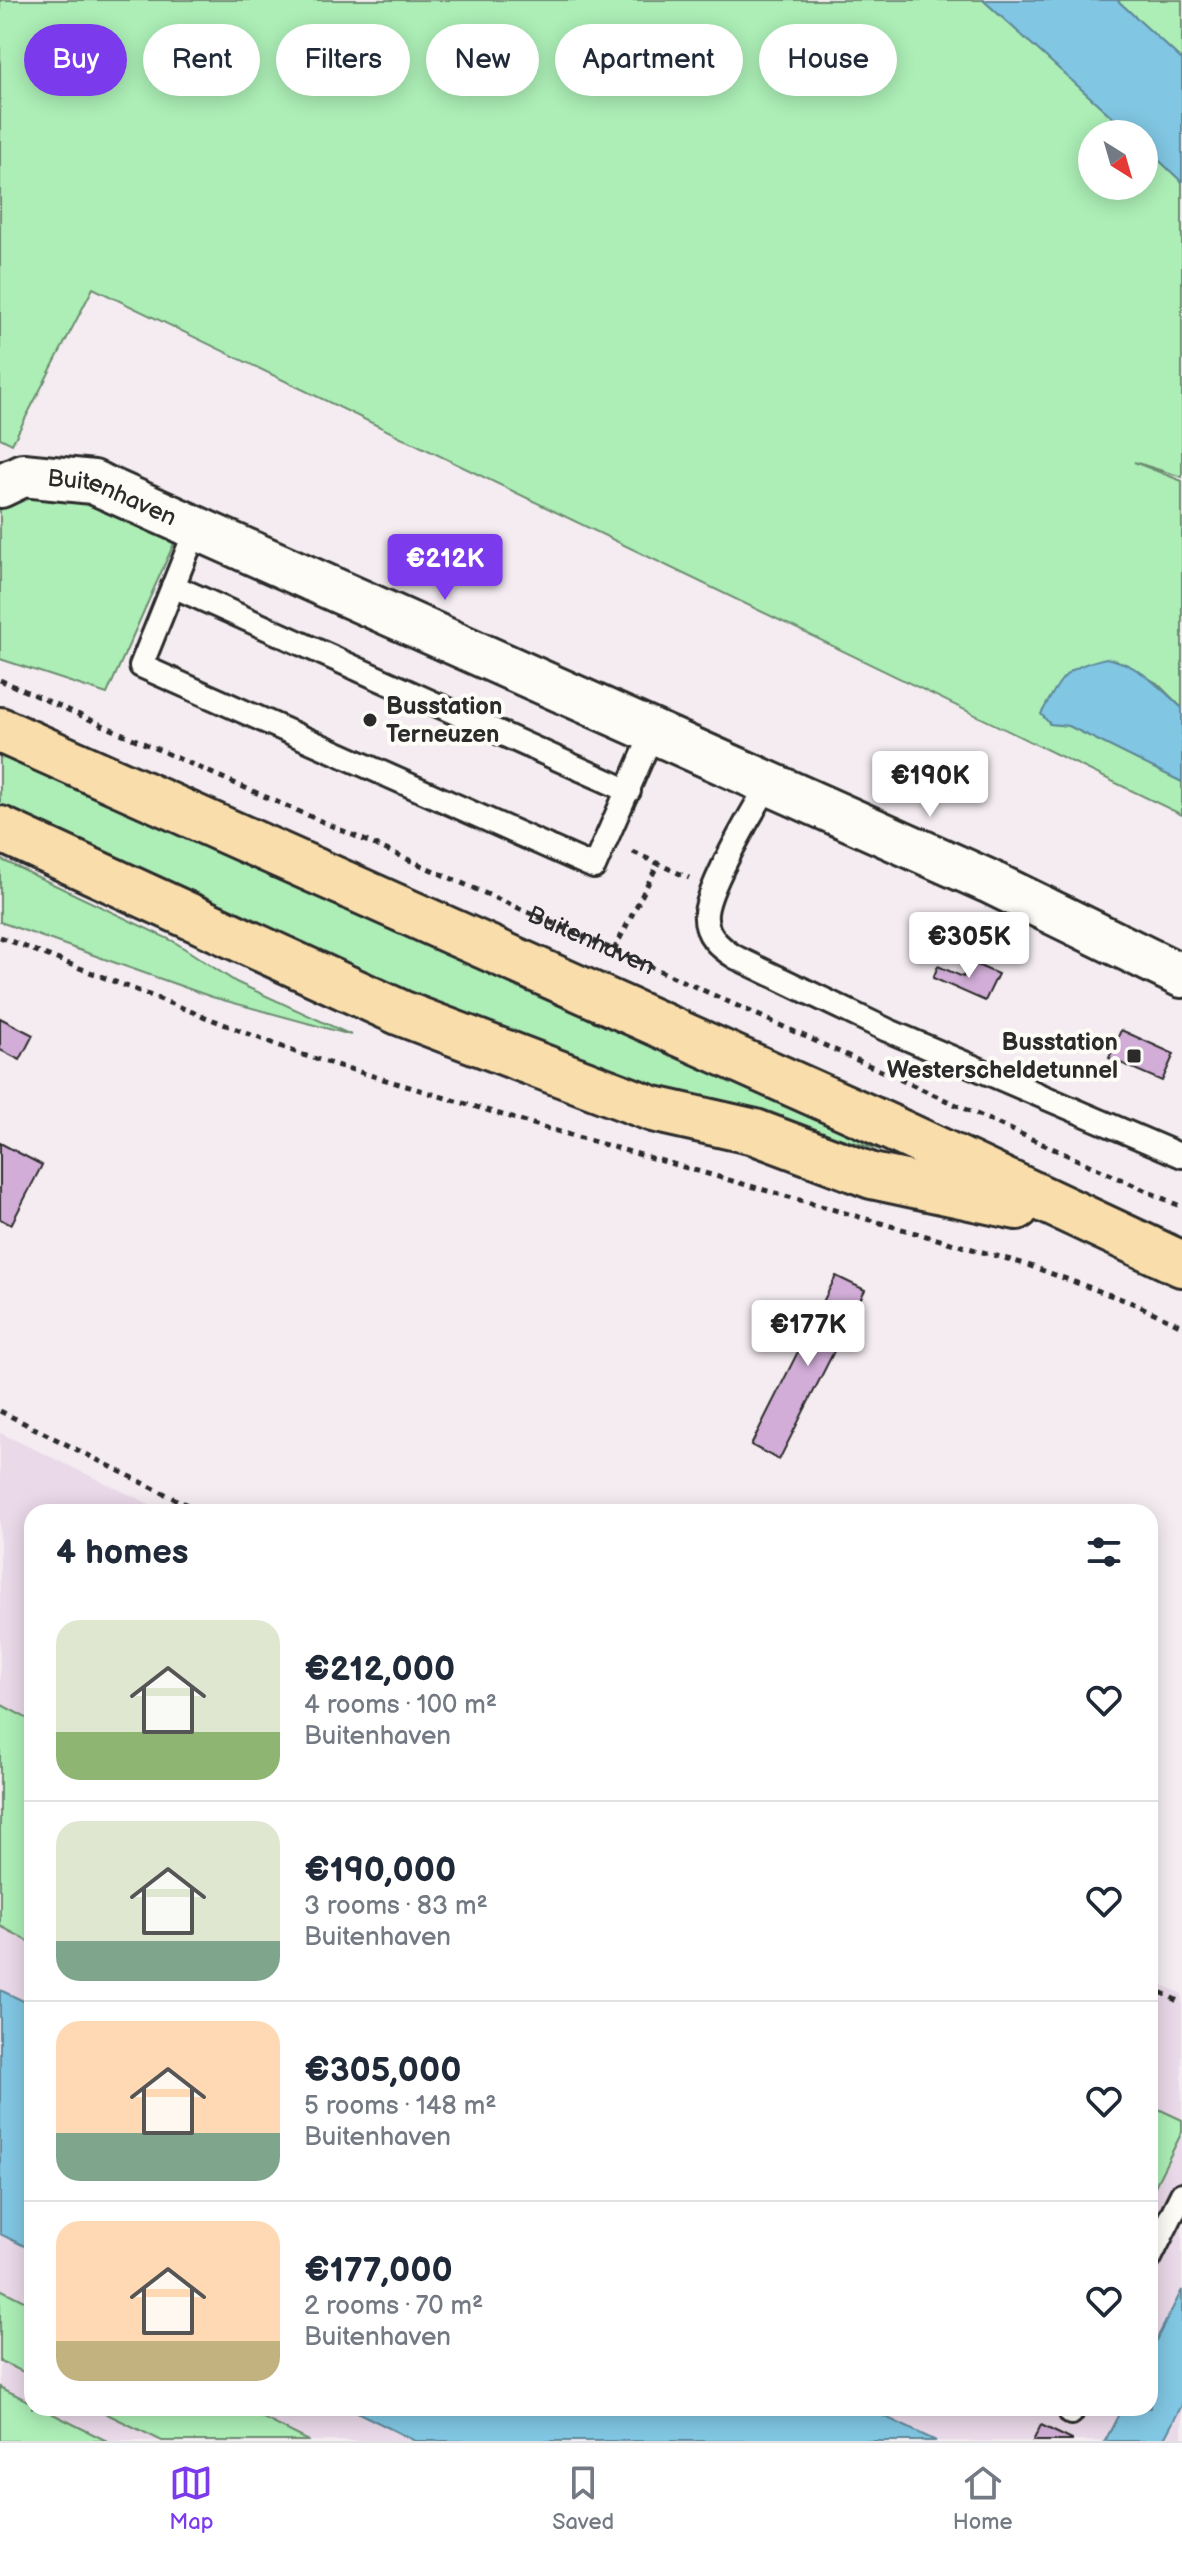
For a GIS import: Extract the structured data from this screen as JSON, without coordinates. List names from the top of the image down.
{
  "streets": {
    "main road": ["Buitenhaven"]
  },
  "places": {
    "other": ["Busstation Terneuzen"],
    "transit": ["Busstation Westerscheldetunnel"]
  },
  "north": "bottom right",
  "page": {
    "chip": [
      "Buy",
      "Rent",
      "Filters",
      "New",
      "Apartment",
      "House"
    ],
    "price": [
      "€212K",
      "€190K",
      "€305K",
      "€177K"
    ],
    "heading": "4 homes",
    "list": [
      {
        "name": "€212,000",
        "note": "4 rooms · 100 m² · Buitenhaven"
      },
      {
        "name": "€190,000",
        "note": "3 rooms · 83 m² · Buitenhaven"
      },
      {
        "name": "€305,000",
        "note": "5 rooms · 148 m² · Buitenhaven"
      },
      {
        "name": "€177,000",
        "note": "2 rooms · 70 m² · Buitenhaven"
      }
    ],
    "tabs": ["Map", "Saved", "Home"]
  }
}
